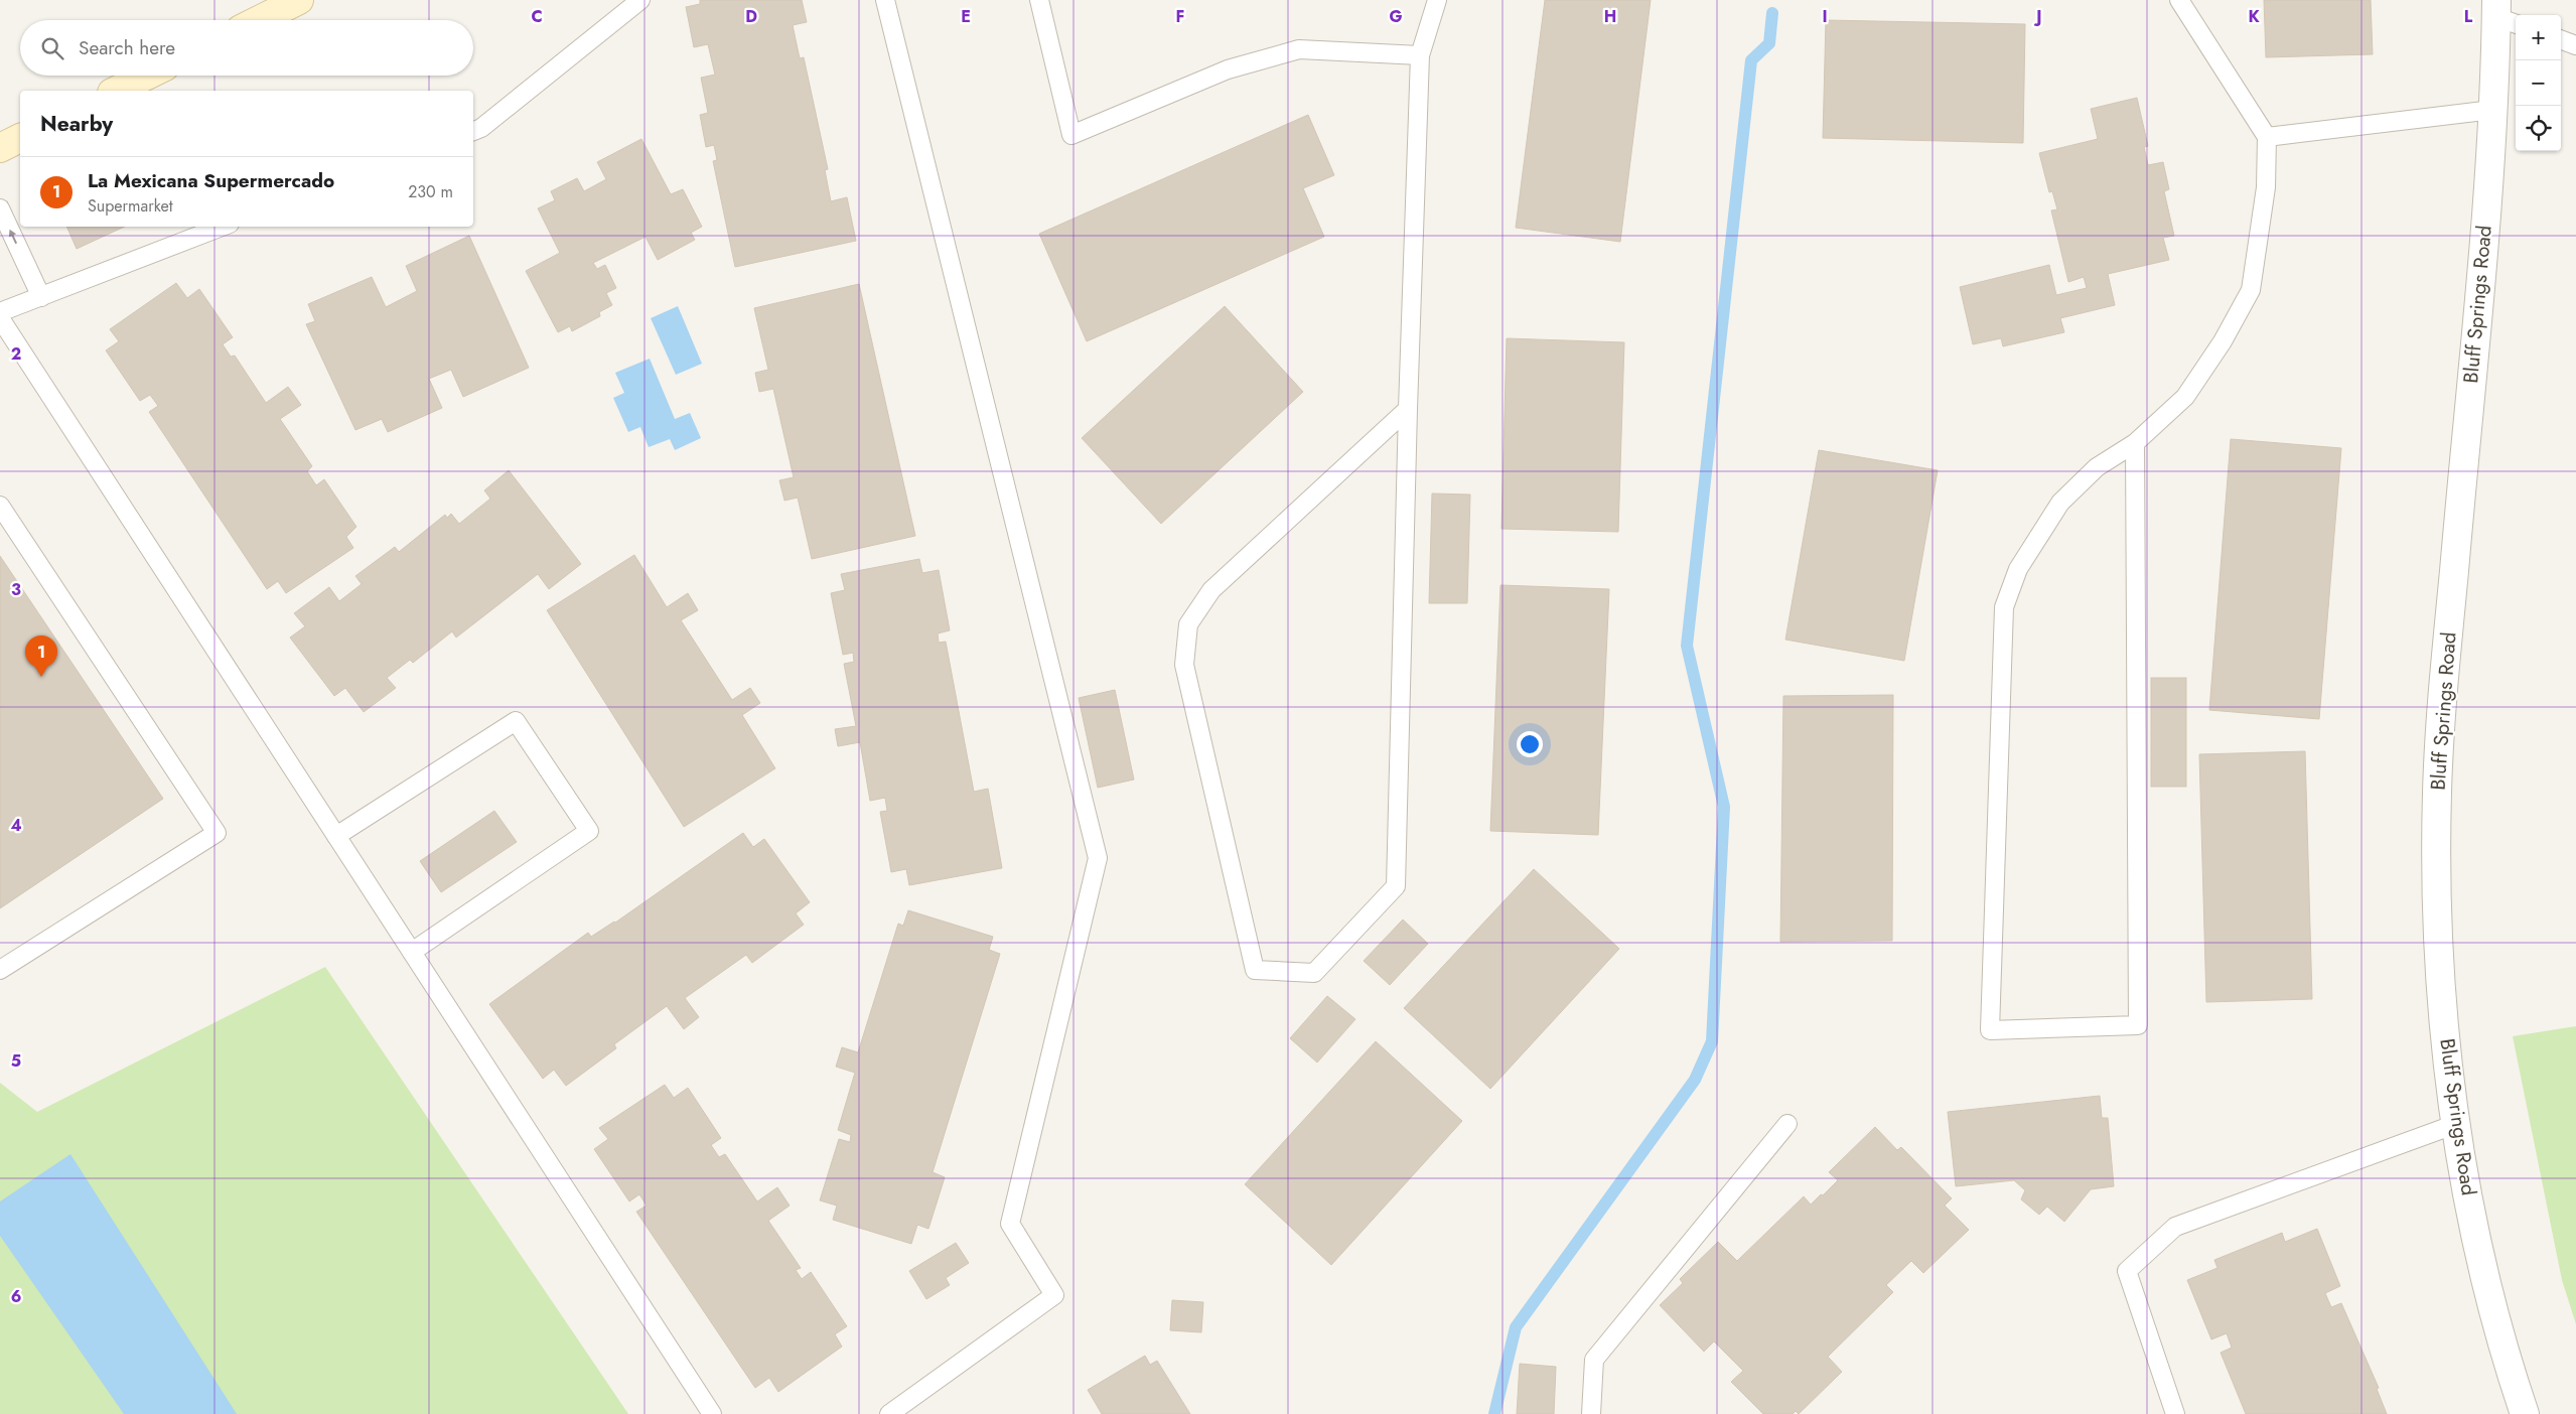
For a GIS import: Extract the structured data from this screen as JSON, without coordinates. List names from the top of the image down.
{
  "streets": {
    "street": ["Bluff Springs Road"]
  },
  "page": {
    "map_buttons": ["+", "−"],
    "search": "Search here",
    "heading": "Nearby",
    "list": [
      {
        "mark": "1",
        "name": "La Mexicana Supermercado",
        "note": "Supermarket",
        "value": "230 m"
      }
    ],
    "pins": "1"
  },
  "grid": {
    "columns": [
      "C",
      "D",
      "E",
      "F",
      "G",
      "H",
      "I",
      "J",
      "K",
      "L"
    ],
    "rows": [
      "2",
      "3",
      "4",
      "5",
      "6"
    ]
  }
}
